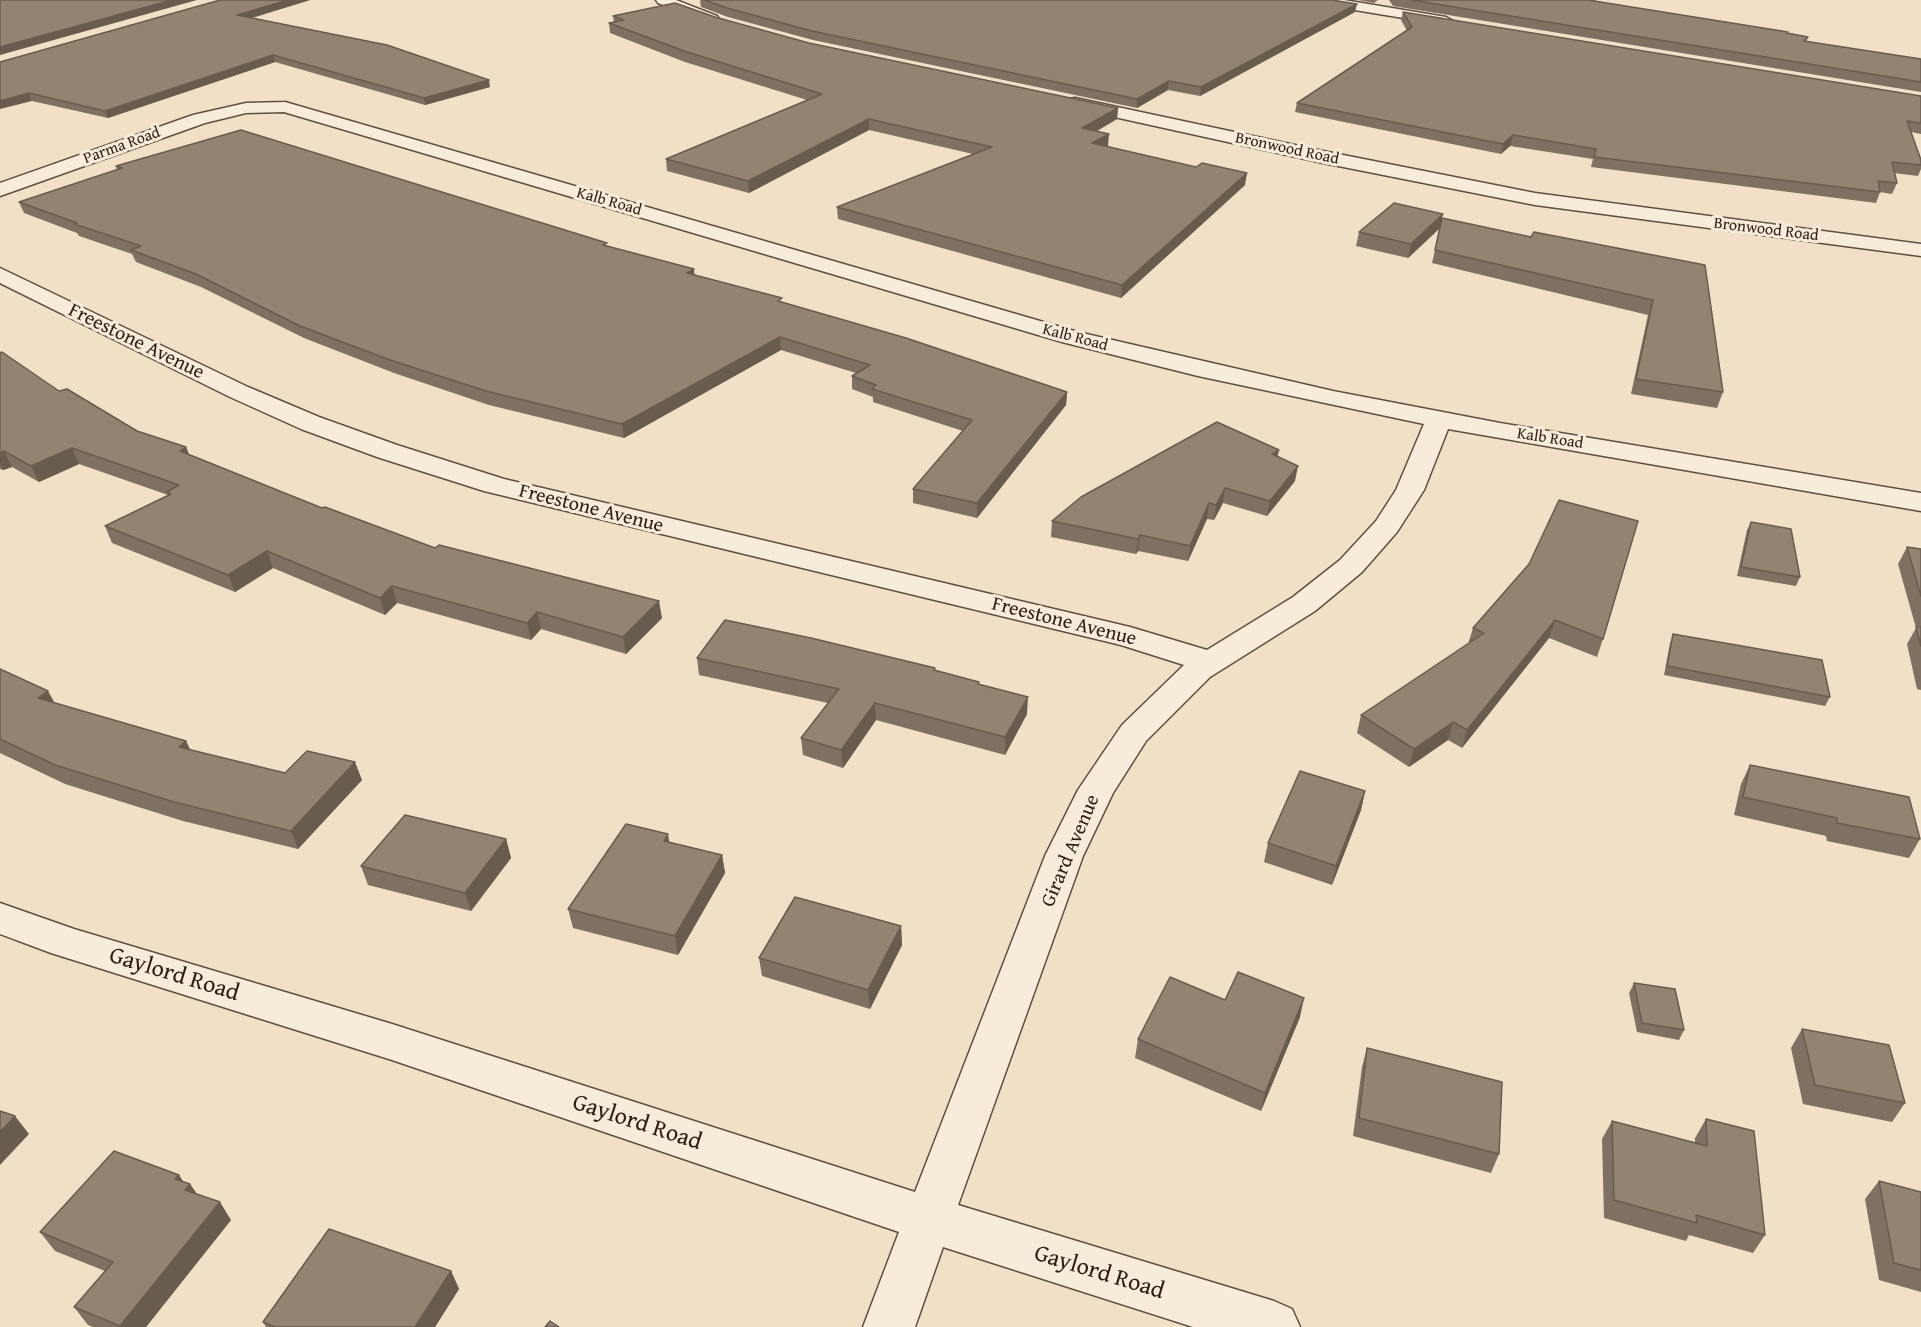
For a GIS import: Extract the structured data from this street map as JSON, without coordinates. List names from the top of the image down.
{
  "streets": {
    "street": [
      "Parma Road",
      "Bronwood Road",
      "Kalb Road",
      "Freestone Avenue",
      "Girard Avenue",
      "Gaylord Road"
    ]
  },
  "crossings": [
    ["Parma Road", "Kalb Road"],
    ["Kalb Road", "Girard Avenue"],
    ["Freestone Avenue", "Girard Avenue"],
    ["Girard Avenue", "Gaylord Road"]
  ]
}
